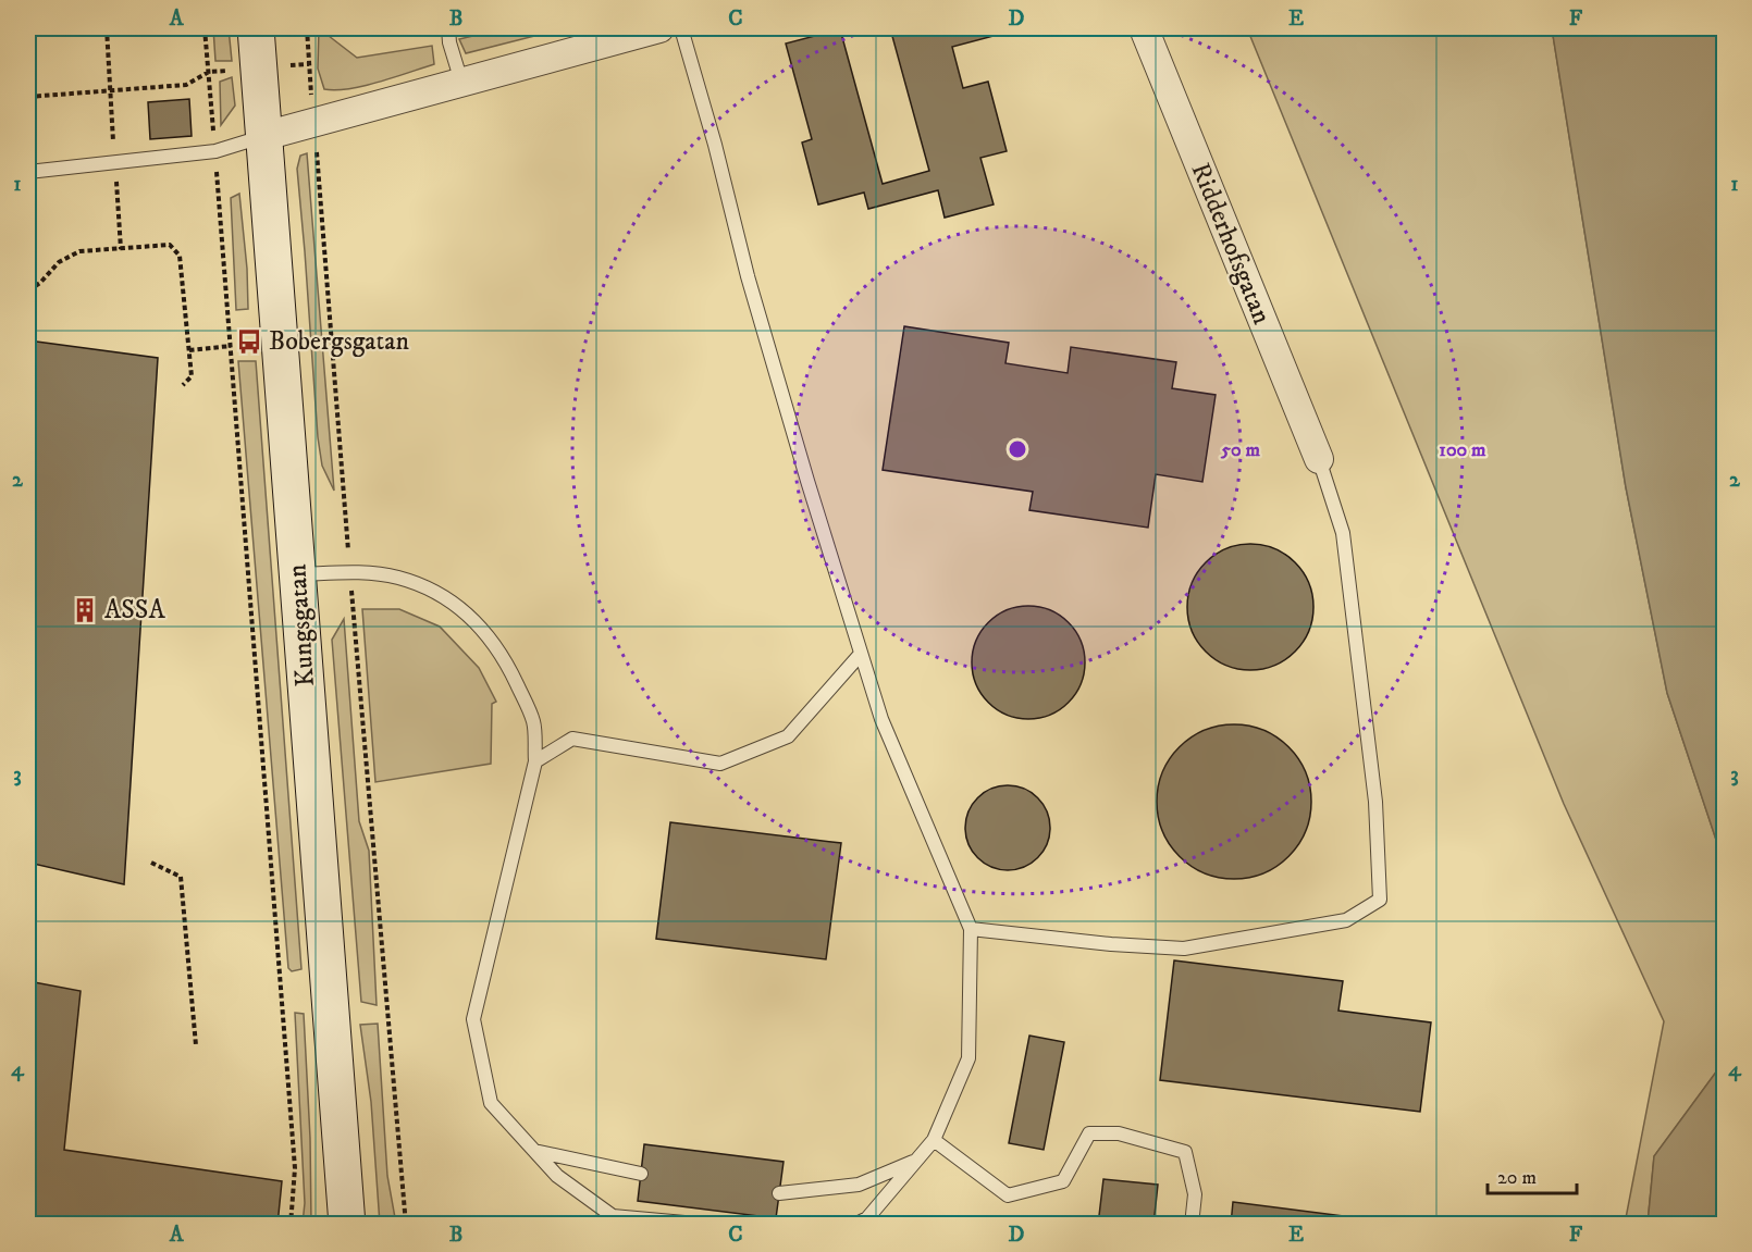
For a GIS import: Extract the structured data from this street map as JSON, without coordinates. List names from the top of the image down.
{
  "streets": {
    "main road": ["Kungsgatan"],
    "street": ["Ridderhofsgatan"]
  },
  "places": {
    "bus stop": ["Bobergsgatan"],
    "building": ["ASSA"]
  },
  "scale_bar": "20 m",
  "grid": {
    "columns": [
      "A",
      "B",
      "C",
      "D",
      "E",
      "F"
    ],
    "rows": [
      "1",
      "2",
      "3",
      "4"
    ]
  },
  "rings": ["50 m", "100 m"]
}
